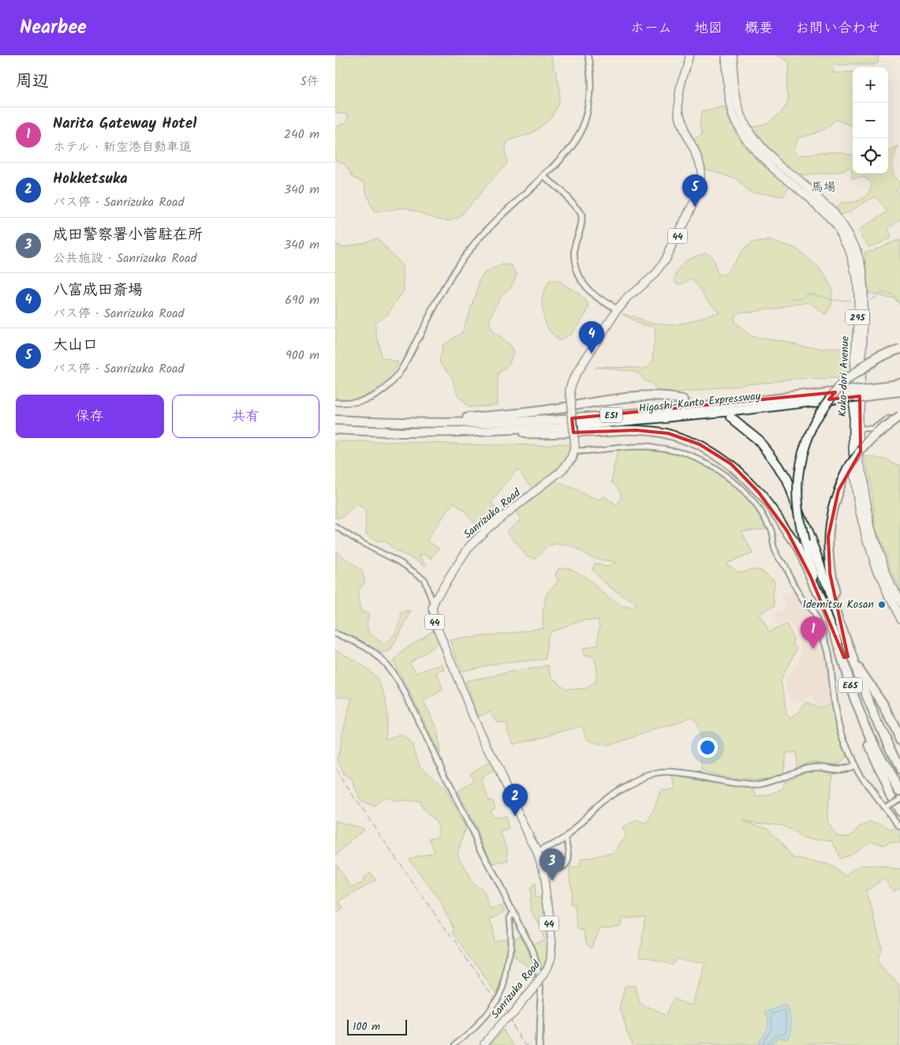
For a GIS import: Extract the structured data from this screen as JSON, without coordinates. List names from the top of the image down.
{
  "streets": {
    "highway": ["Higashi-Kanto Expressway", "E51", "E65"],
    "main road": [
      "44",
      "295",
      "Kuko-dori Avenue",
      "Sanrizuka Road"
    ]
  },
  "crossings": [
    ["44", "Sanrizuka Road"]
  ],
  "districts": ["馬場"],
  "places": ["Idemitsu Kosan"],
  "scale_bar": "100 m",
  "page": {
    "header": "Nearbee",
    "nav": [
      "ホーム",
      "地図",
      "概要",
      "お問い合わせ"
    ],
    "heading": ["周辺", "5件"],
    "map_buttons": ["+", "−"],
    "list": [
      {
        "mark": "1",
        "name": "Narita Gateway Hotel",
        "note": "ホテル · 新空港自動車道",
        "value": "240 m"
      },
      {
        "mark": "2",
        "name": "Hokketsuka",
        "note": "バス停 · Sanrizuka Road",
        "value": "340 m"
      },
      {
        "mark": "3",
        "name": "成田警察署小菅駐在所",
        "note": "公共施設 · Sanrizuka Road",
        "value": "340 m"
      },
      {
        "mark": "4",
        "name": "八富成田斎場",
        "note": "バス停 · Sanrizuka Road",
        "value": "690 m"
      },
      {
        "mark": "5",
        "name": "大山口",
        "note": "バス停 · Sanrizuka Road",
        "value": "900 m"
      }
    ],
    "pins": [
      "5",
      "4",
      "1",
      "2",
      "3"
    ],
    "buttons": ["保存", "共有"],
    "scale": "100 m"
  }
}
